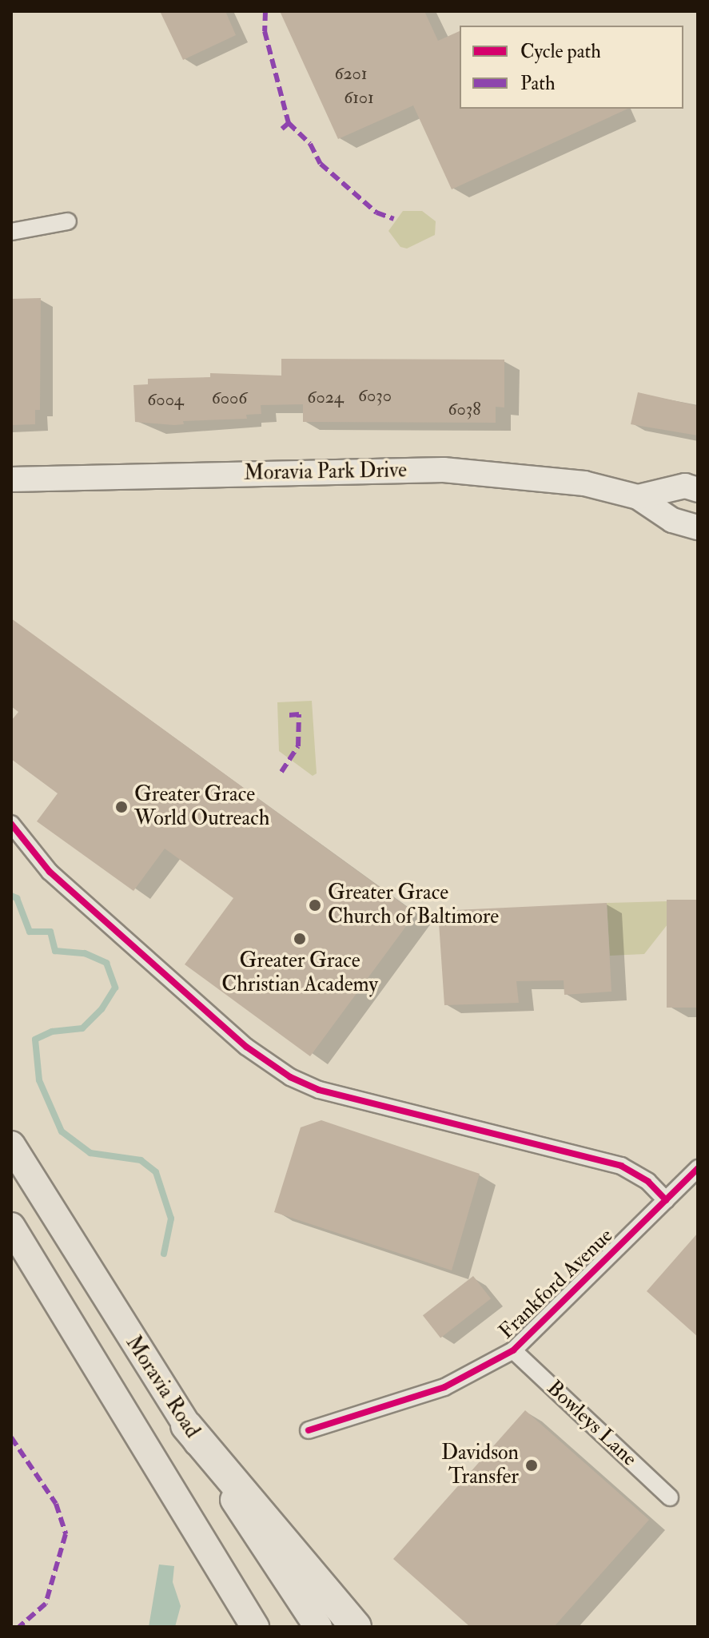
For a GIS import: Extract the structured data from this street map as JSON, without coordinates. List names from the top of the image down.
{
  "streets": {
    "main road": ["Moravia Park Drive", "Moravia Road"],
    "street": ["Frankford Avenue", "Bowleys Lane"]
  },
  "crossings": [
    ["Frankford Avenue", "Bowleys Lane"]
  ],
  "places": [
    "Greater Grace World Outreach",
    "Greater Grace Church of Baltimore",
    "Greater Grace Christian Academy",
    "Davidson Transfer"
  ],
  "house_numbers": [
    "6201",
    "6101",
    "6030",
    "6024",
    "6006",
    "6004",
    "6038"
  ],
  "legend": ["Cycle path", "Path"]
}
